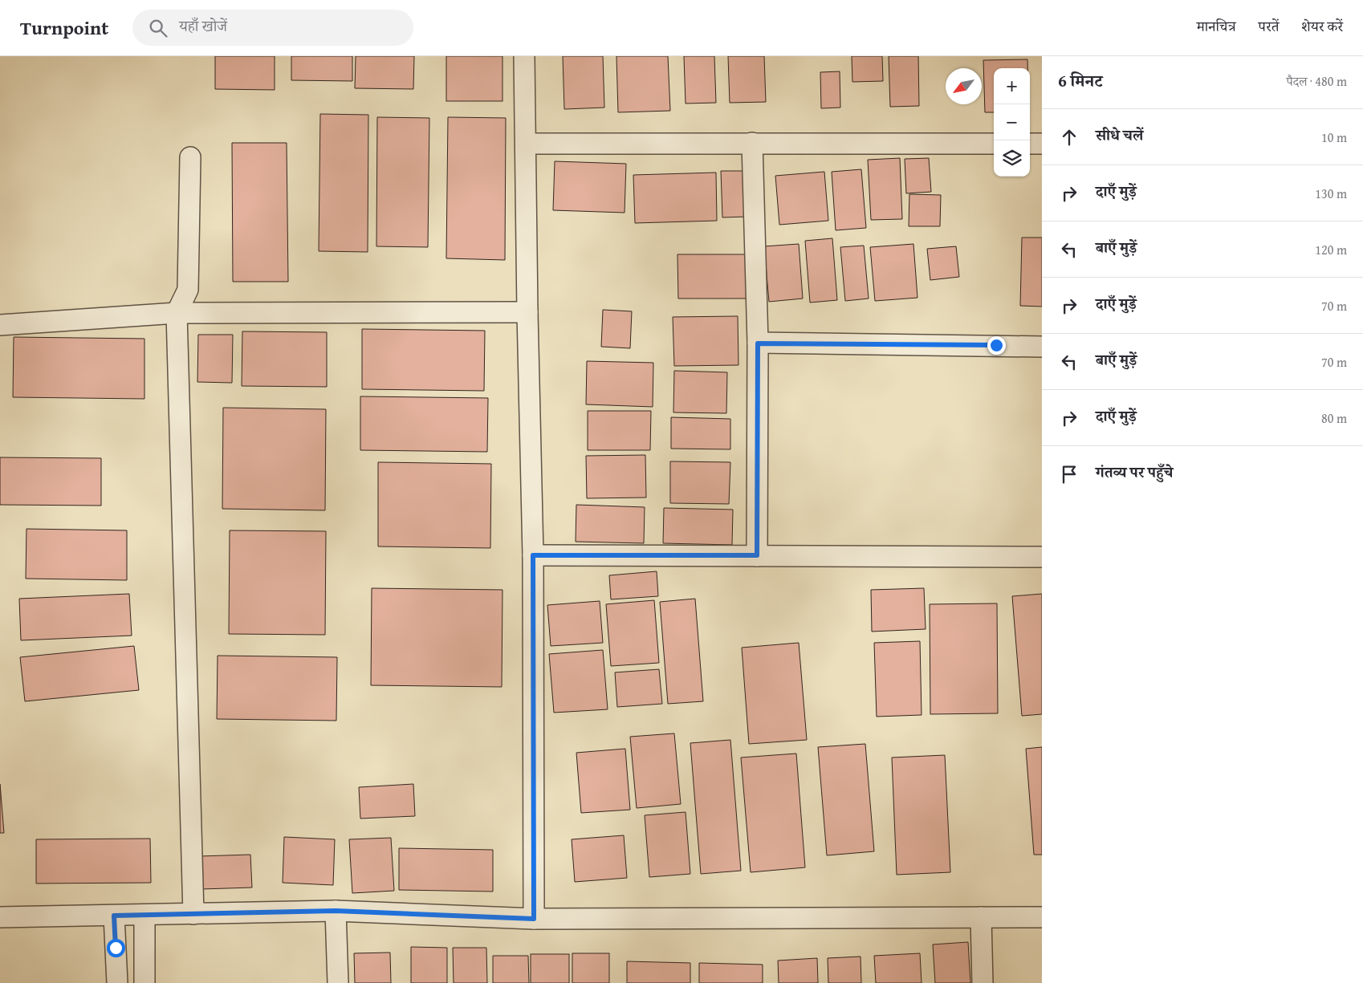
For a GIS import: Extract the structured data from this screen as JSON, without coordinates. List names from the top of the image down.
{
  "north": "bottom left",
  "page": {
    "header": "Turnpoint",
    "search": "यहाँ खोजें",
    "nav": ["मानचित्र", "परतें", "शेयर करें"],
    "heading": ["6 मिनट", "पैदल · 480 m"],
    "map_buttons": ["+", "−"],
    "list": [
      ["सीधे चलें", "10 m"],
      ["दाएँ मुड़ें", "130 m"],
      ["बाएँ मुड़ें", "120 m"],
      ["दाएँ मुड़ें", "70 m"],
      ["बाएँ मुड़ें", "70 m"],
      ["दाएँ मुड़ें", "80 m"],
      "गंतव्य पर पहुँचे"
    ]
  }
}
